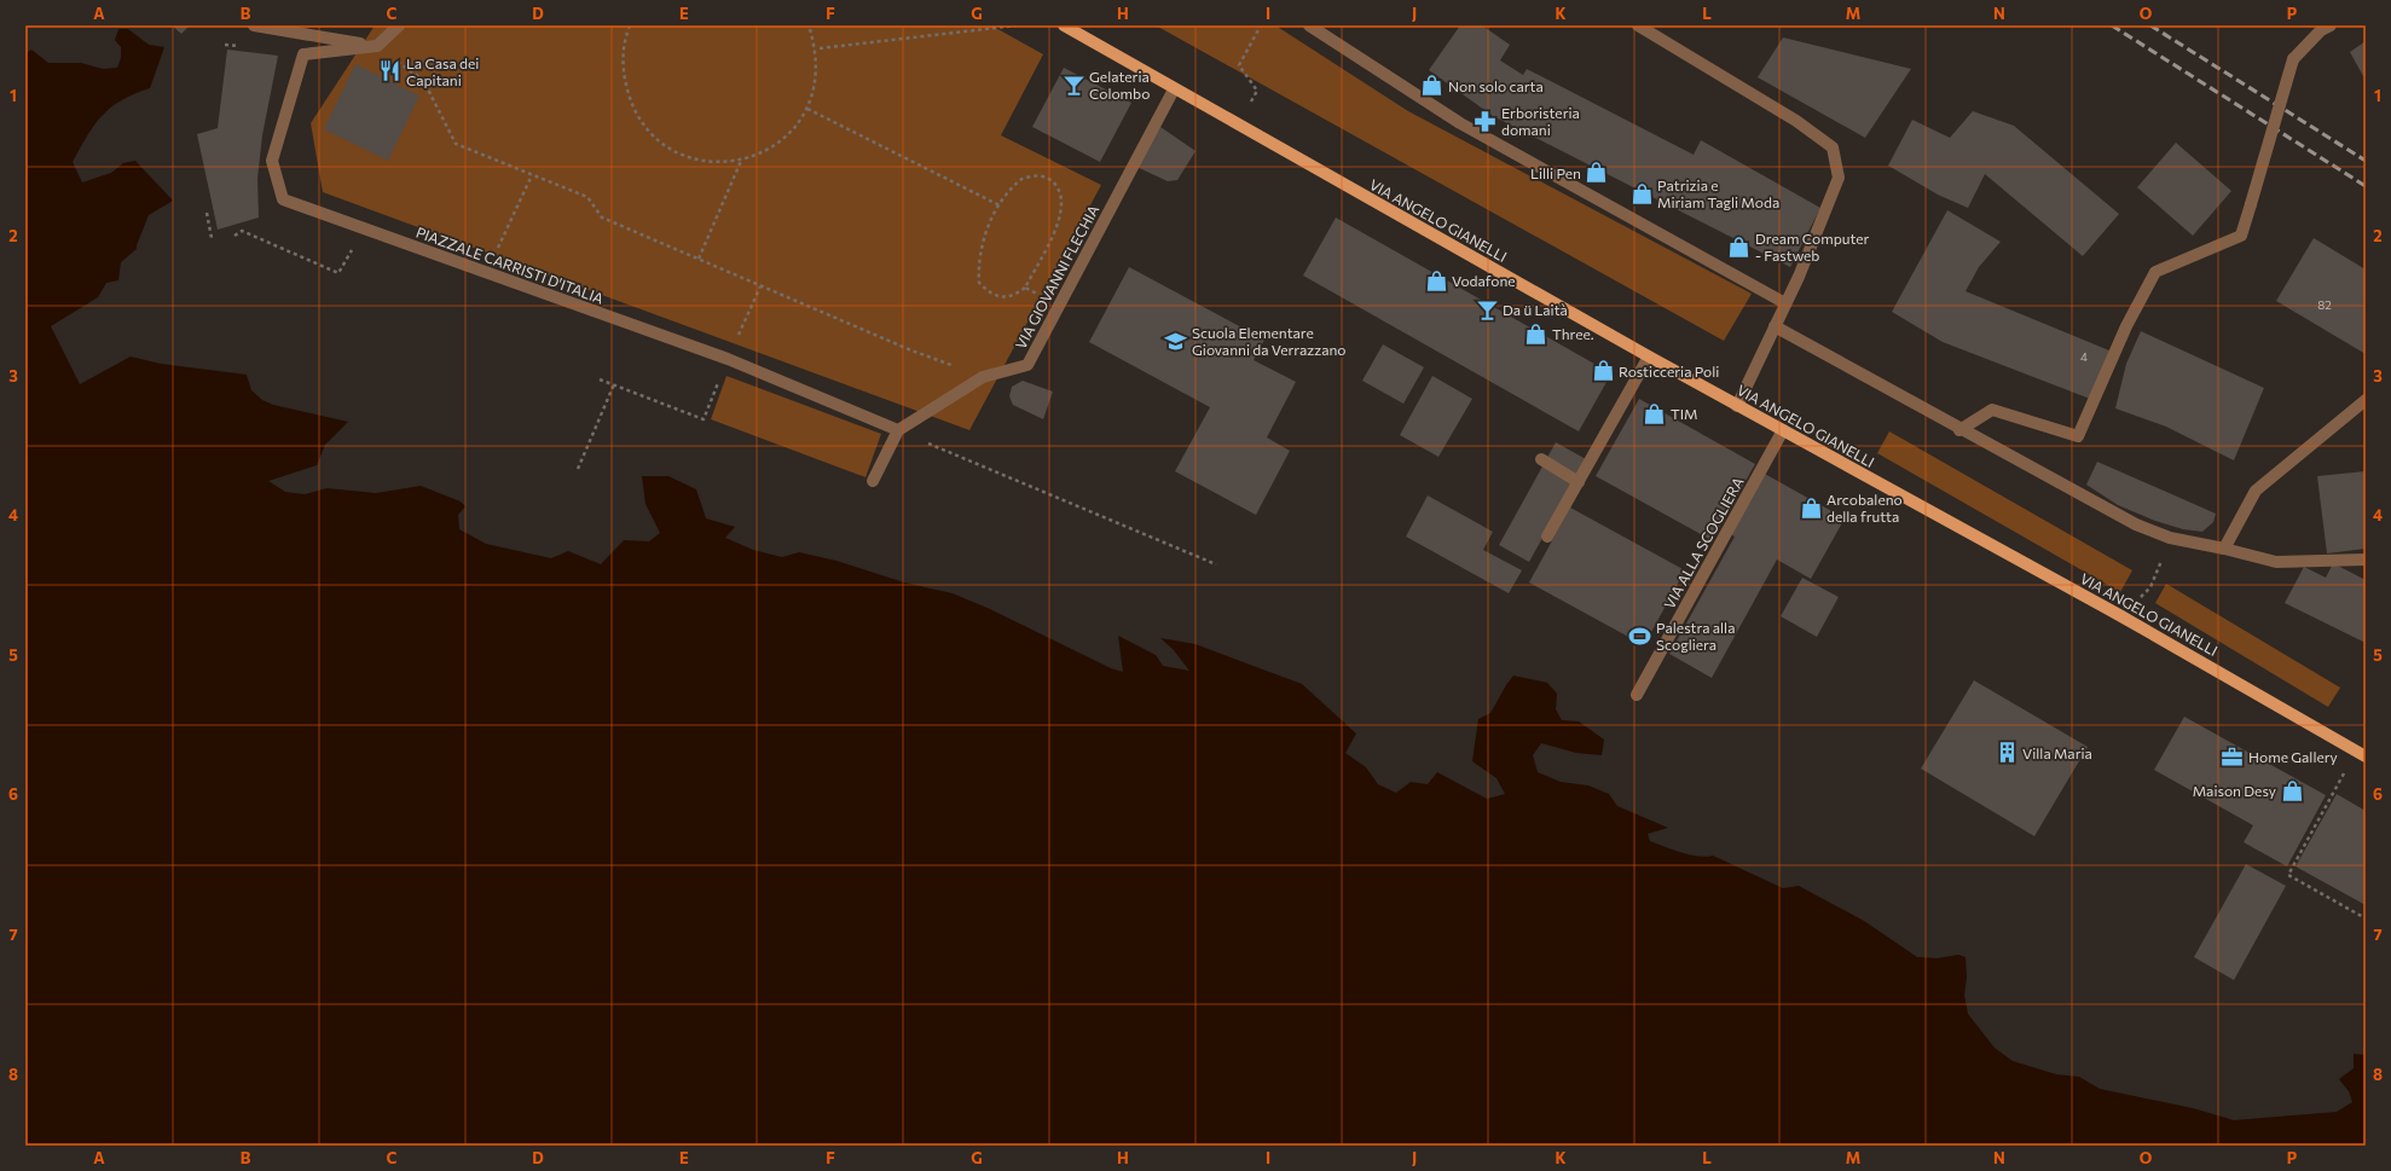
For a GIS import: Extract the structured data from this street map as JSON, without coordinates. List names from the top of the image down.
{
  "streets": {
    "main road": ["VIA ANGELO GIANELLI"],
    "street": ["PIAZZALE CARRISTI D'ITALIA", "VIA GIOVANNI FLECHIA", "VIA ALLA SCOGLIERA"]
  },
  "crossings": [
    ["VIA ANGELO GIANELLI", "VIA GIOVANNI FLECHIA"],
    ["VIA ANGELO GIANELLI", "VIA ALLA SCOGLIERA"]
  ],
  "places": {
    "restaurant": ["La Casa dei Capitani"],
    "bar": ["Gelateria Colombo", "Da ü Laità"],
    "shop": [
      "Non solo carta",
      "Lilli Pen",
      "Patrizia e Miriam Tagli Moda",
      "Dream Computer - Fastweb",
      "Vodafone",
      "Three.",
      "Rosticceria Poli",
      "TIM",
      "Arcobaleno della frutta",
      "Maison Desy"
    ],
    "pharmacy": ["Erboristeria domani"],
    "school or university": ["Scuola Elementare Giovanni da Verrazzano"],
    "sports": ["Palestra alla Scogliera"],
    "building": ["Villa Maria"],
    "office": ["Home Gallery"]
  },
  "house_numbers": ["82", "4"],
  "grid": {
    "columns": [
      "A",
      "B",
      "C",
      "D",
      "E",
      "F",
      "G",
      "H",
      "I",
      "J",
      "K",
      "L",
      "M",
      "N",
      "O",
      "P"
    ],
    "rows": [
      "1",
      "2",
      "3",
      "4",
      "5",
      "6",
      "7",
      "8"
    ]
  }
}
